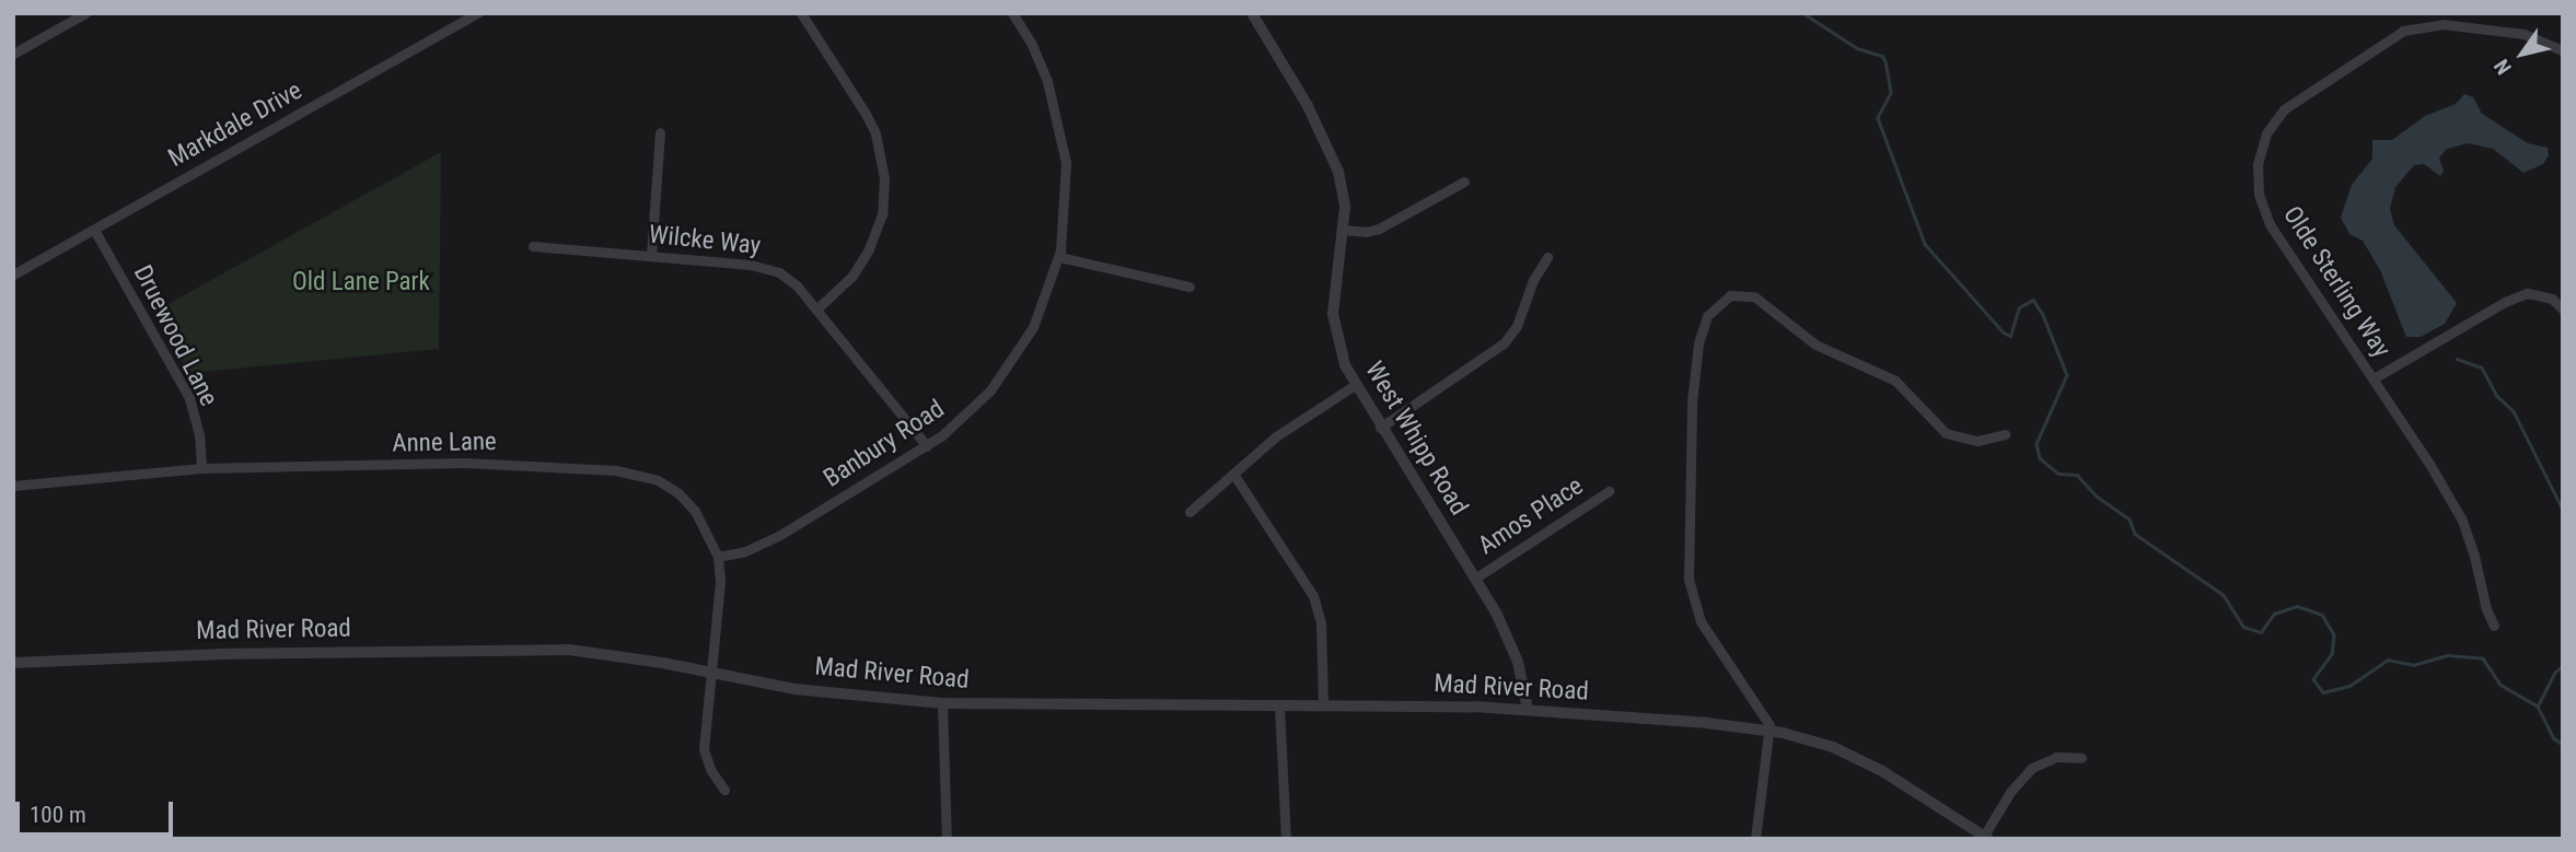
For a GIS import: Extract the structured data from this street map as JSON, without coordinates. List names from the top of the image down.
{
  "streets": {
    "street": [
      "Markdale Drive",
      "Wilcke Way",
      "Olde Sterling Way",
      "Druewood Lane",
      "West Whipp Road",
      "Anne Lane",
      "Banbury Road",
      "Amos Place",
      "Mad River Road"
    ]
  },
  "crossings": [
    ["Markdale Drive", "Druewood Lane"],
    ["Wilcke Way", "Banbury Road"],
    ["Druewood Lane", "Anne Lane"],
    ["West Whipp Road", "Amos Place"],
    ["West Whipp Road", "Mad River Road"],
    ["Anne Lane", "Banbury Road"],
    ["Anne Lane", "Mad River Road"]
  ],
  "parks": ["Old Lane Park"],
  "scale_bar": "100 m",
  "north": "bottom left"
}
